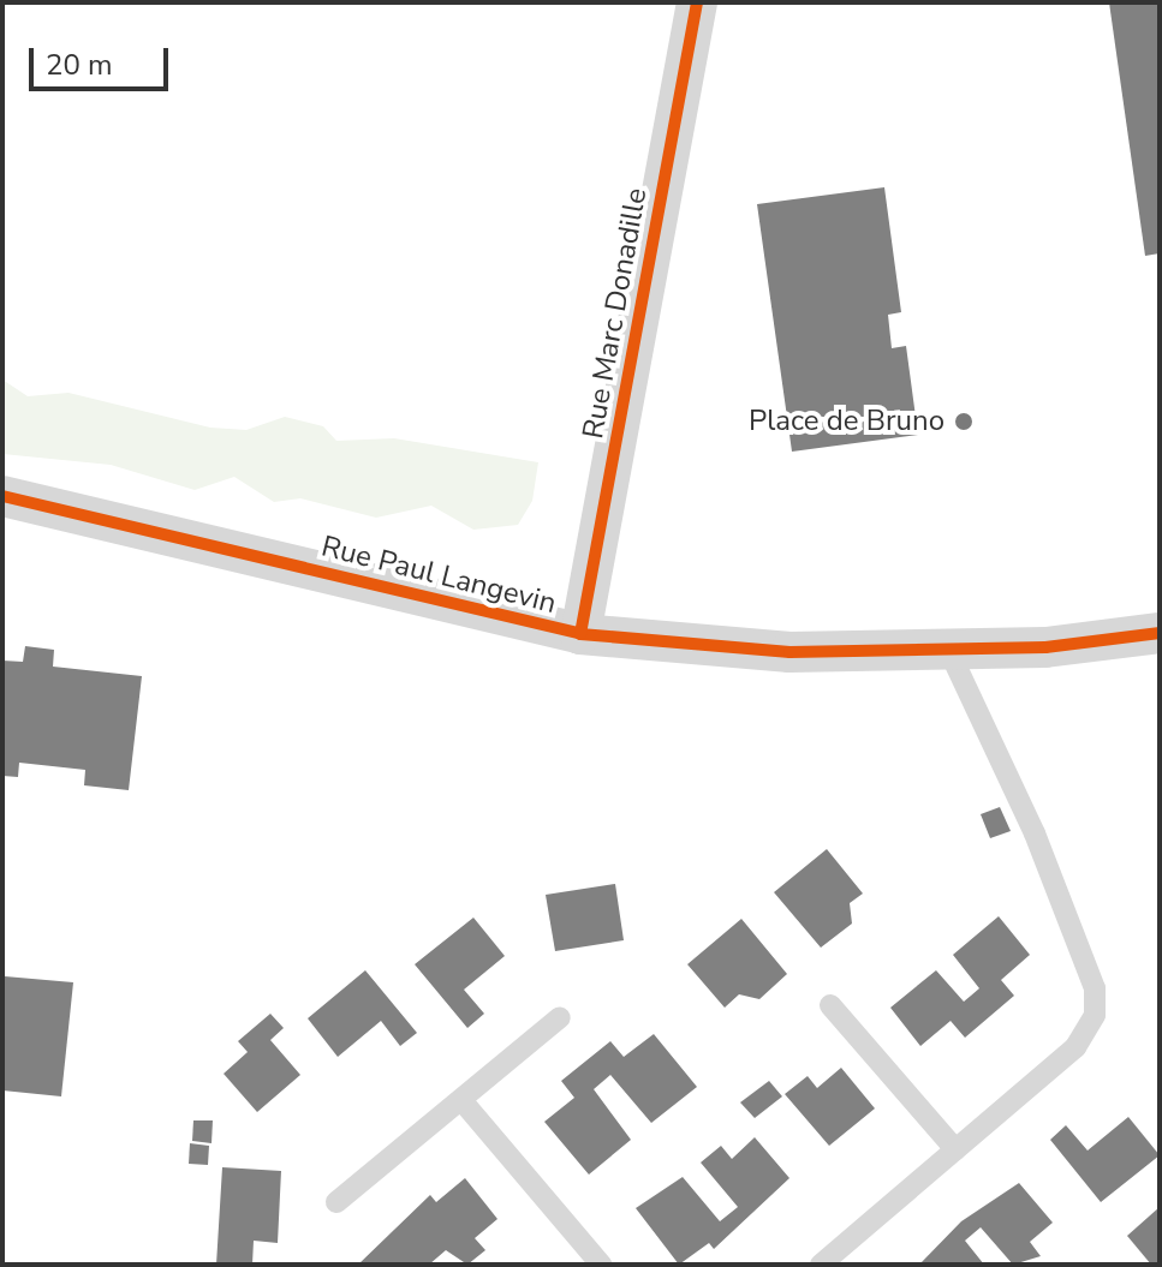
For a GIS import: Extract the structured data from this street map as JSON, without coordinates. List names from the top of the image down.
{
  "streets": {
    "street": ["Rue Marc Donadille", "Rue Paul Langevin"]
  },
  "crossings": [
    ["Rue Marc Donadille", "Rue Paul Langevin"]
  ],
  "places": ["Place de Bruno"],
  "scale_bar": "20 m"
}
